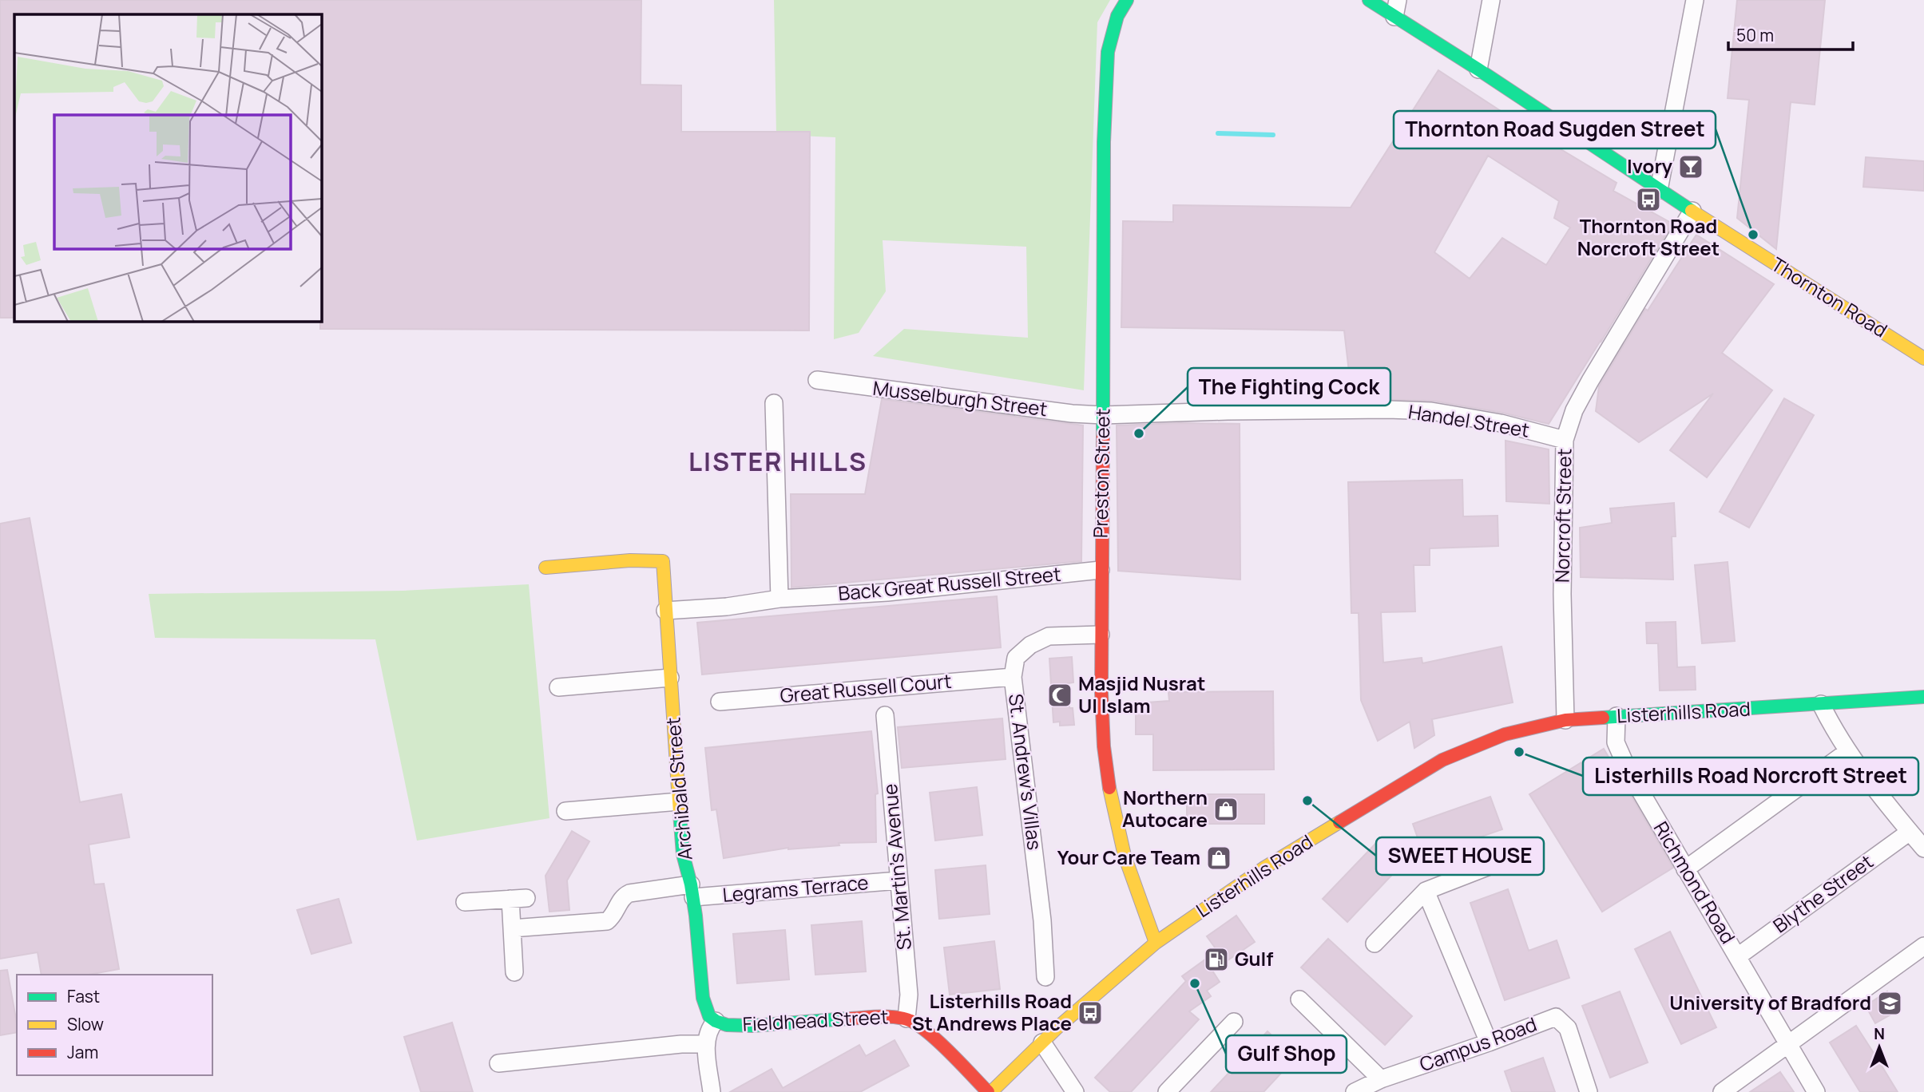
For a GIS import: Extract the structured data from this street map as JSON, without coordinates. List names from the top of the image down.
{
  "streets": {
    "street": [
      "Thornton Road",
      "Musselburgh Street",
      "Handel Street",
      "Preston Street",
      "Norcroft Street",
      "Back Great Russell Street",
      "Great Russell Court",
      "Listerhills Road",
      "St. Andrew's Villas",
      "Archibald Street",
      "St. Martin's Avenue",
      "Richmond Road",
      "Legrams Terrace",
      "Blythe Street",
      "Fieldhead Street",
      "Campus Road"
    ]
  },
  "crossings": [
    ["Thornton Road", "Norcroft Street"],
    ["Musselburgh Street", "Handel Street"],
    ["Musselburgh Street", "Preston Street"],
    ["Handel Street", "Preston Street"],
    ["Handel Street", "Norcroft Street"],
    ["Preston Street", "Back Great Russell Street"],
    ["Preston Street", "Listerhills Road"],
    ["Preston Street", "St. Andrew's Villas"],
    ["Norcroft Street", "Listerhills Road"],
    ["Back Great Russell Street", "Archibald Street"],
    ["Great Russell Court", "St. Andrew's Villas"],
    ["Great Russell Court", "St. Martin's Avenue"],
    ["Listerhills Road", "Richmond Road"],
    ["Listerhills Road", "Fieldhead Street"],
    ["Archibald Street", "Legrams Terrace"],
    ["Archibald Street", "Fieldhead Street"],
    ["St. Martin's Avenue", "Legrams Terrace"],
    ["St. Martin's Avenue", "Fieldhead Street"],
    ["Richmond Road", "Blythe Street"]
  ],
  "districts": ["LISTER HILLS"],
  "places": {
    "bar": ["Ivory"],
    "bus stop": ["Thornton Road Norcroft Street", "Listerhills Road St Andrews Place"],
    "other": [
      "Thornton Road Sugden Street",
      "The Fighting Cock",
      "Listerhills Road Norcroft Street",
      "SWEET HOUSE",
      "Gulf Shop"
    ],
    "mosque": ["Masjid Nusrat Ul Islam"],
    "shop": ["Northern Autocare", "Your Care Team"],
    "fuel station": ["Gulf"],
    "school or university": ["University of Bradford"]
  },
  "legend": ["Fast", "Slow", "Jam"],
  "scale_bar": "50 m",
  "north": "top"
}
